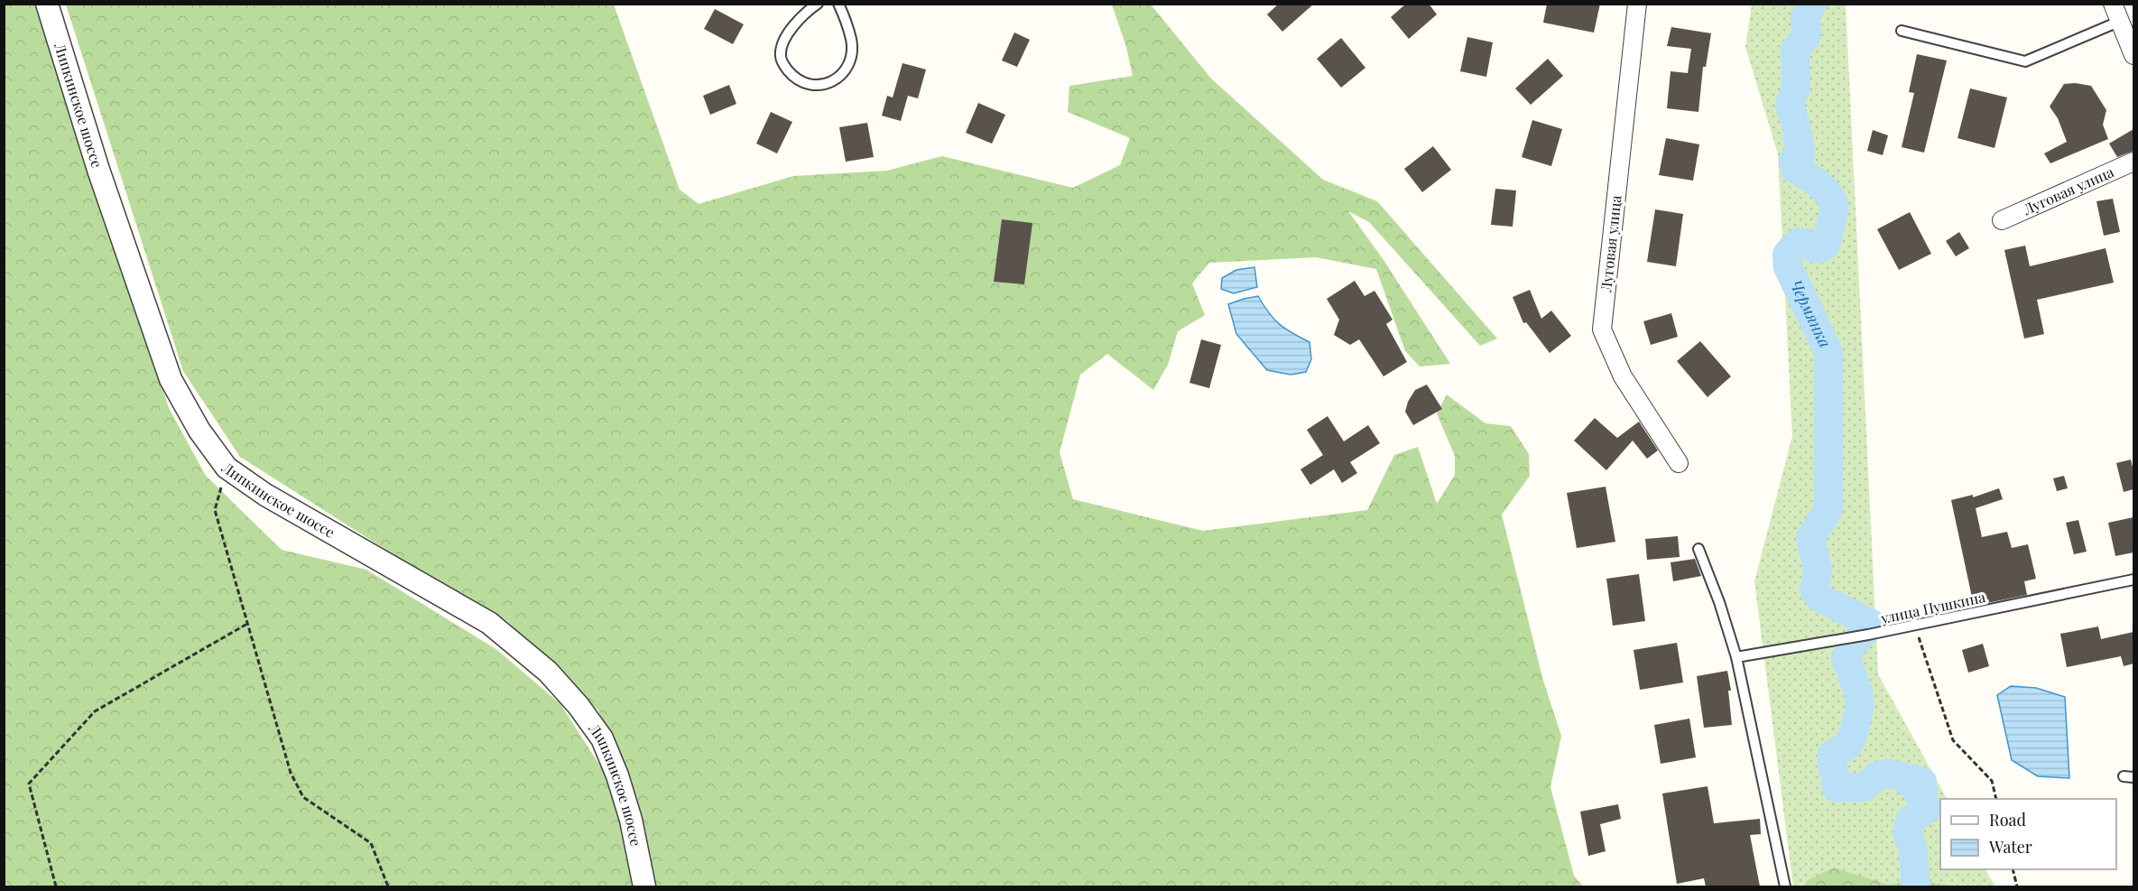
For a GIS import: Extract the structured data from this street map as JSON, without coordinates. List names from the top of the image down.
{
  "streets": {
    "street": ["Липкинское шоссе", "Луговая улица"],
    "lane": ["улица Пушкина"]
  },
  "water": ["Чермянка"],
  "legend": ["Road", "Water"]
}
